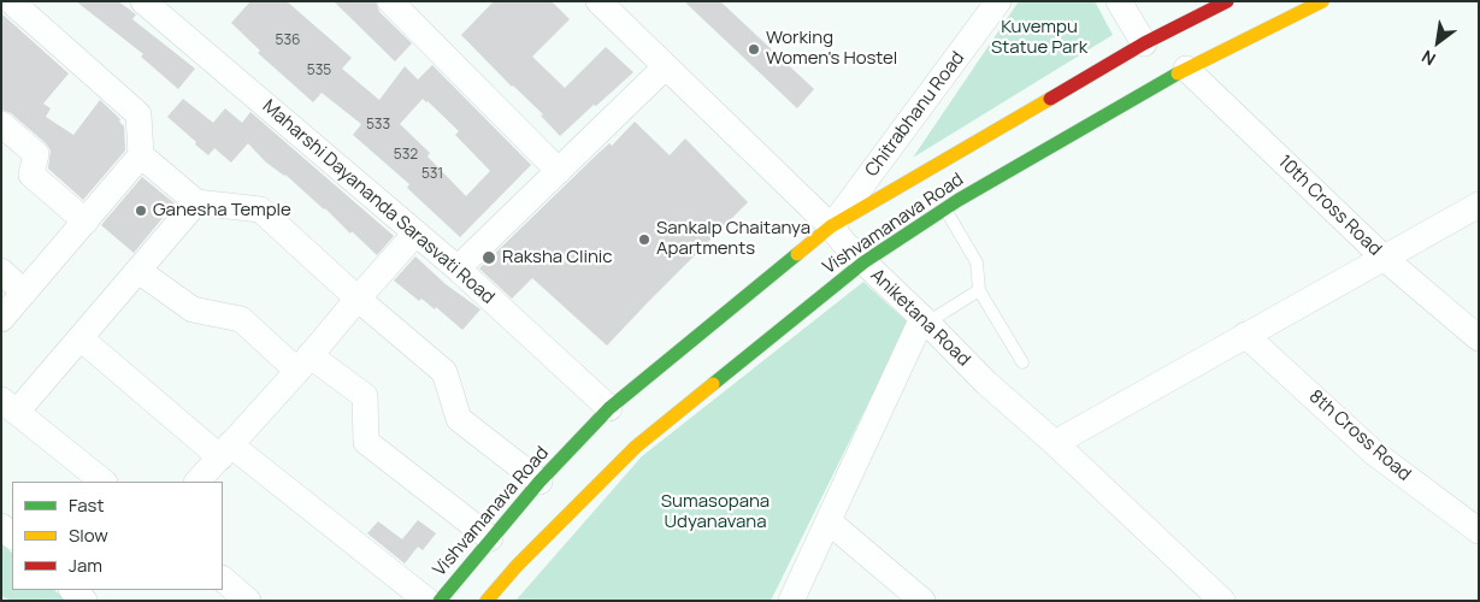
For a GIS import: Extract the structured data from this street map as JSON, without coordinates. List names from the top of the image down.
{
  "streets": {
    "main road": ["Vishvamanava Road"],
    "street": [
      "Chitrabhanu Road",
      "Maharshi Dayananda Sarasvati Road",
      "10th Cross Road",
      "Aniketana Road",
      "8th Cross Road"
    ]
  },
  "crossings": [
    ["Chitrabhanu Road", "Vishvamanava Road"],
    ["Chitrabhanu Road", "Aniketana Road"],
    ["Maharshi Dayananda Sarasvati Road", "Vishvamanava Road"],
    ["10th Cross Road", "Vishvamanava Road"],
    ["Vishvamanava Road", "Aniketana Road"]
  ],
  "parks": ["Kuvempu Statue Park", "Sumasopana Udyanavana"],
  "places": [
    "Working Women's Hostel",
    "Ganesha Temple",
    "Sankalp Chaitanya Apartments",
    "Raksha Clinic"
  ],
  "house_numbers": [
    "536",
    "535",
    "533",
    "532",
    "531"
  ],
  "legend": ["Fast", "Slow", "Jam"],
  "north": "bottom left"
}
